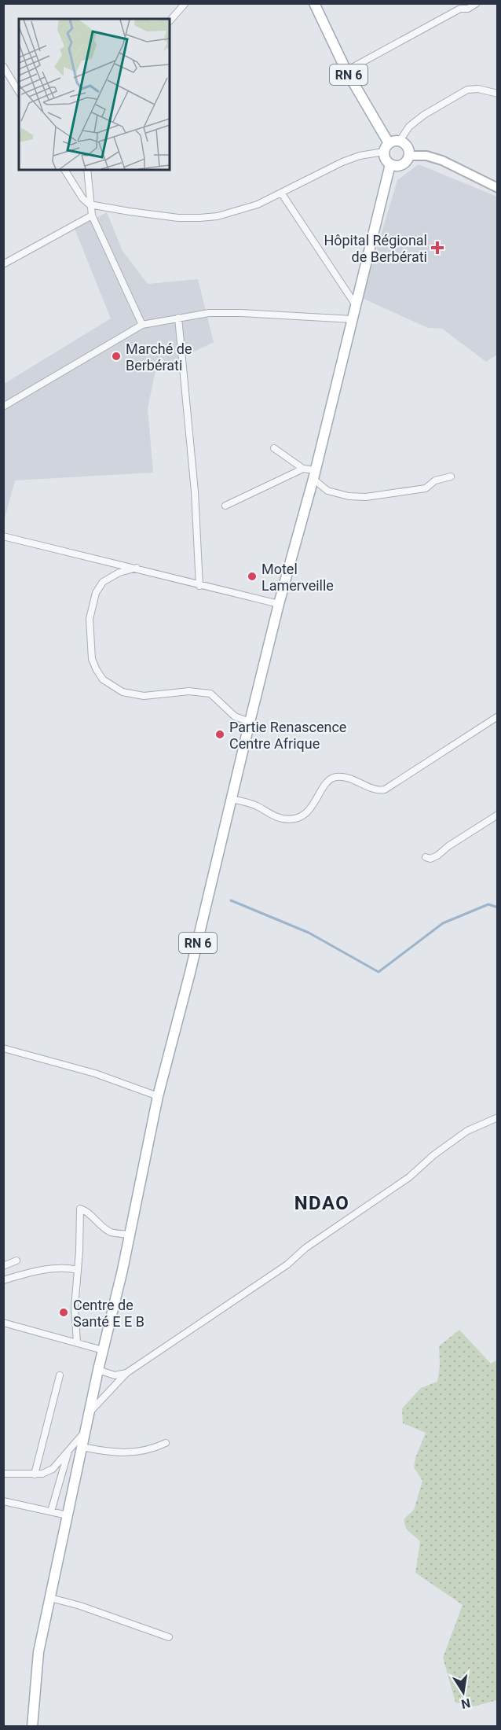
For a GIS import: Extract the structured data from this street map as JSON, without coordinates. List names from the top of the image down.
{
  "streets": {
    "main road": ["RN 6"]
  },
  "districts": ["NDAO"],
  "places": {
    "health": ["Hôpital Régional de Berbérati"],
    "other": [
      "Marché de Berbérati",
      "Motel Lamerveille",
      "Partie Renascence Centre Afrique",
      "Centre de Santé E E B"
    ]
  },
  "north": "bottom"
}
